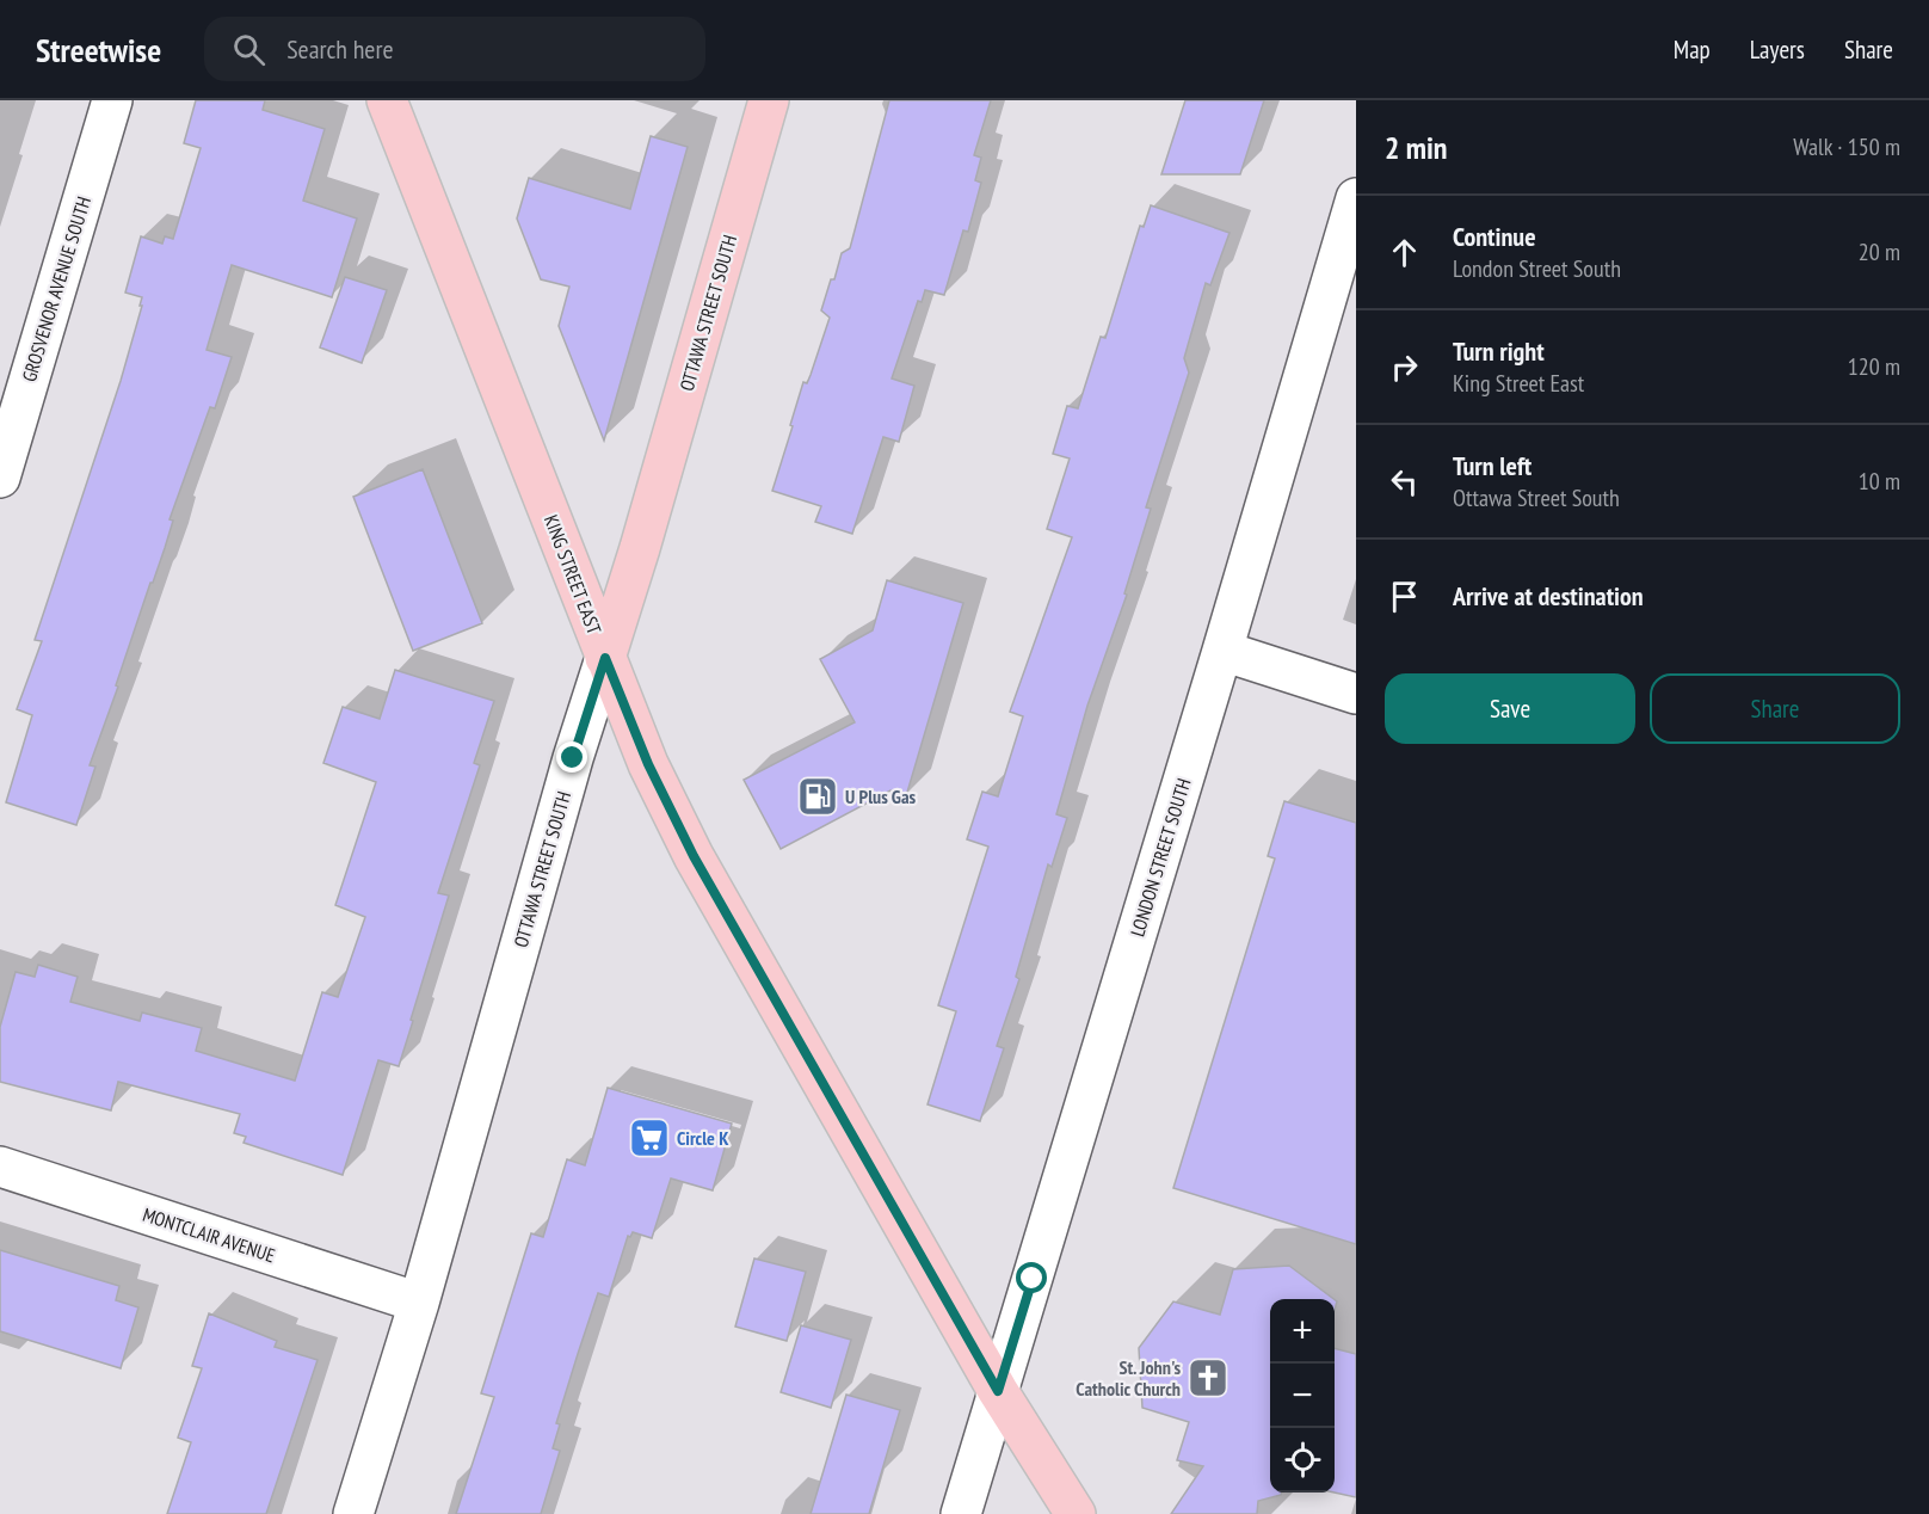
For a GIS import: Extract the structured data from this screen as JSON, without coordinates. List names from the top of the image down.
{
  "streets": {
    "main road": ["OTTAWA STREET SOUTH", "KING STREET EAST"],
    "street": ["GROSVENOR AVENUE SOUTH", "LONDON STREET SOUTH", "MONTCLAIR AVENUE"]
  },
  "crossings": [
    ["OTTAWA STREET SOUTH", "KING STREET EAST"],
    ["OTTAWA STREET SOUTH", "MONTCLAIR AVENUE"],
    ["KING STREET EAST", "LONDON STREET SOUTH"]
  ],
  "places": {
    "fuel station": ["U Plus Gas"],
    "supermarket": ["Circle K"],
    "church": ["St. John's Catholic Church"]
  },
  "page": {
    "header": "Streetwise",
    "search": "Search here",
    "nav": ["Map", "Layers", "Share"],
    "heading": ["2 min", "Walk · 150 m"],
    "list": [
      ["Continue", "London Street South", "20 m"],
      ["Turn right", "King Street East", "120 m"],
      ["Turn left", "Ottawa Street South", "10 m"],
      "Arrive at destination"
    ],
    "buttons": ["Save", "Share"],
    "map_buttons": ["+", "−"]
  }
}
